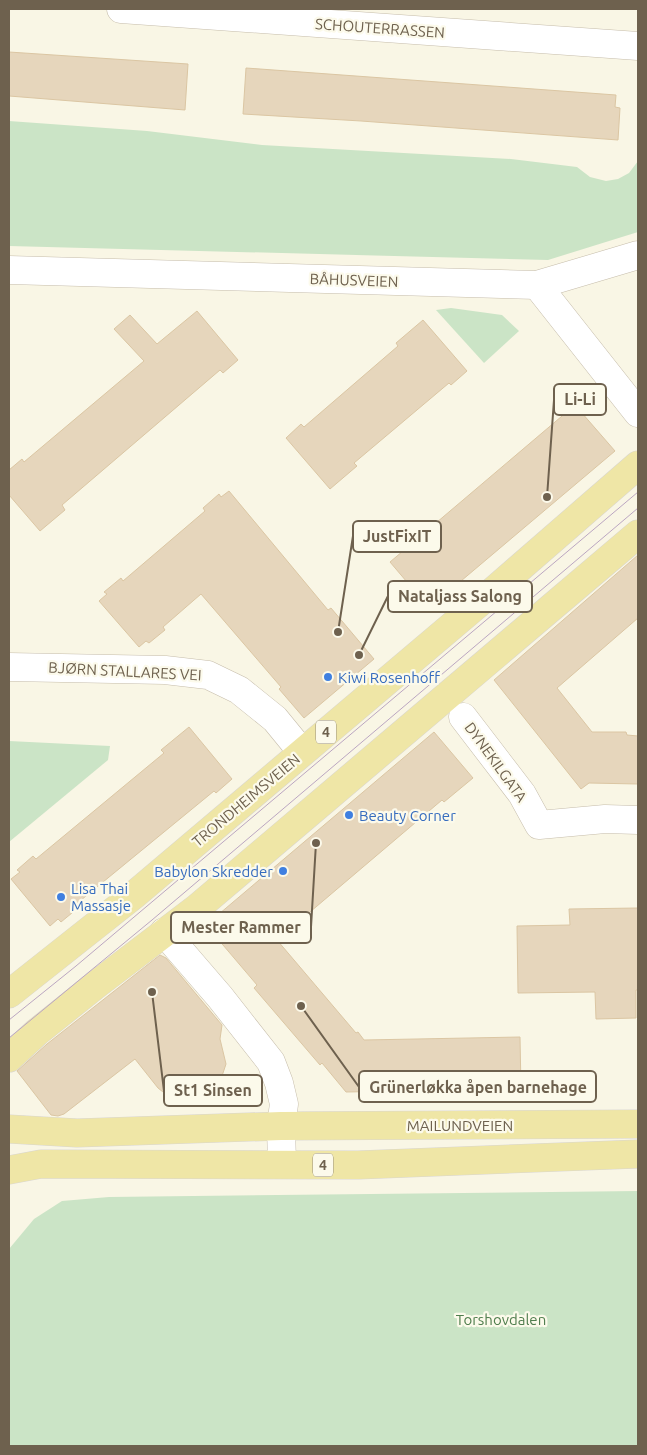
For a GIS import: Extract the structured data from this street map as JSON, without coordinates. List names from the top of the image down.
{
  "streets": {
    "main road": ["4", "TRONDHEIMSVEIEN", "MAILUNDVEIEN"],
    "street": [
      "SCHOUTERRASSEN",
      "BÅHUSVEIEN",
      "BJØRN STALLARES VEI",
      "DYNEKILGATA"
    ]
  },
  "crossings": [
    ["BJØRN STALLARES VEI", "TRONDHEIMSVEIEN"]
  ],
  "parks": ["Torshovdalen"],
  "places": [
    "Li-Li",
    "JustFixIT",
    "Nataljass Salong",
    "Kiwi Rosenhoff",
    "Beauty Corner",
    "Mester Rammer",
    "Babylon Skredder",
    "Lisa Thai Massasje",
    "St1 Sinsen",
    "Grünerløkka åpen barnehage"
  ]
}
